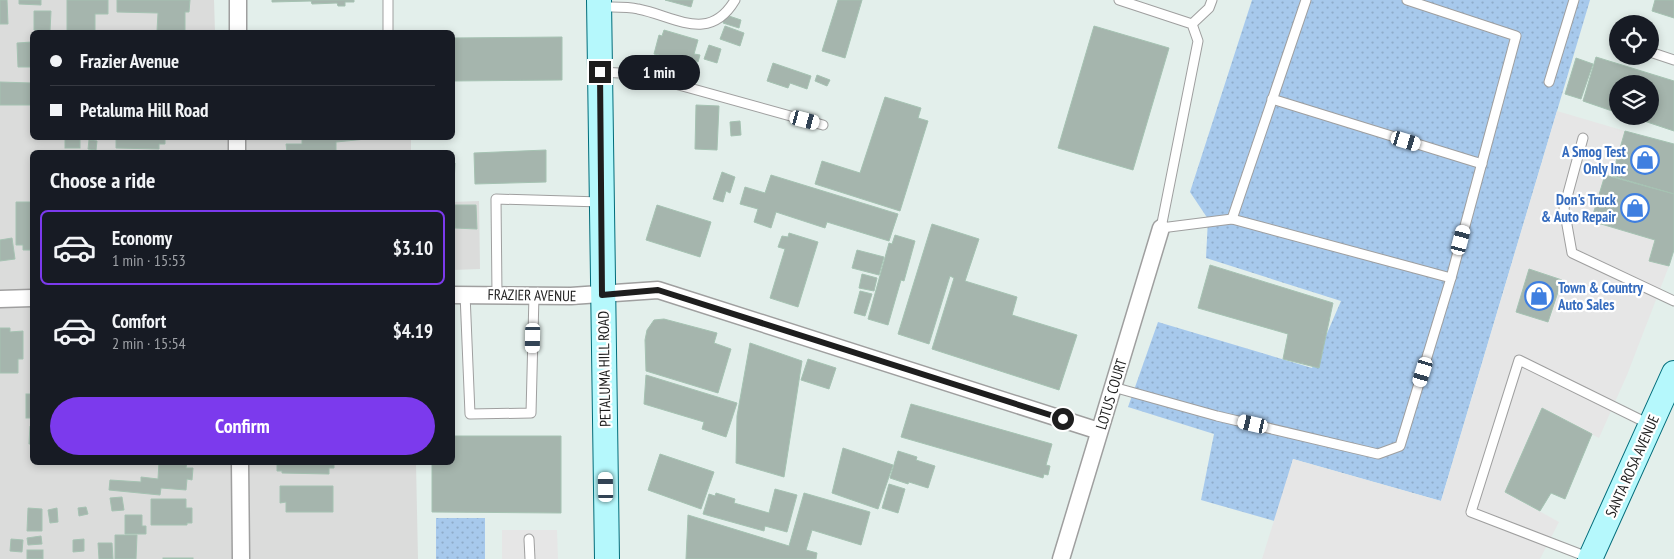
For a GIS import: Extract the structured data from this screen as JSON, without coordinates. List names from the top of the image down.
{
  "streets": {
    "main road": ["PETALUMA HILL ROAD", "SANTA ROSA AVENUE"],
    "street": ["FRAZIER AVENUE", "LOTUS COURT"]
  },
  "crossings": [
    ["FRAZIER AVENUE", "PETALUMA HILL ROAD"],
    ["FRAZIER AVENUE", "LOTUS COURT"]
  ],
  "places": {
    "shop": ["A Smog Test Only Inc", "Don's Truck & Auto Repair", "Town & Country Auto Sales"]
  },
  "page": {
    "banner": ["Frazier Avenue", "Petaluma Hill Road"],
    "bubble": "1 min",
    "heading": "Choose a ride",
    "list": [
      {
        "name": "Economy",
        "note": "1 min · 15:53",
        "value": "$3.10"
      },
      {
        "name": "Comfort",
        "note": "2 min · 15:54",
        "value": "$4.19"
      }
    ],
    "buttons": "Confirm"
  }
}
